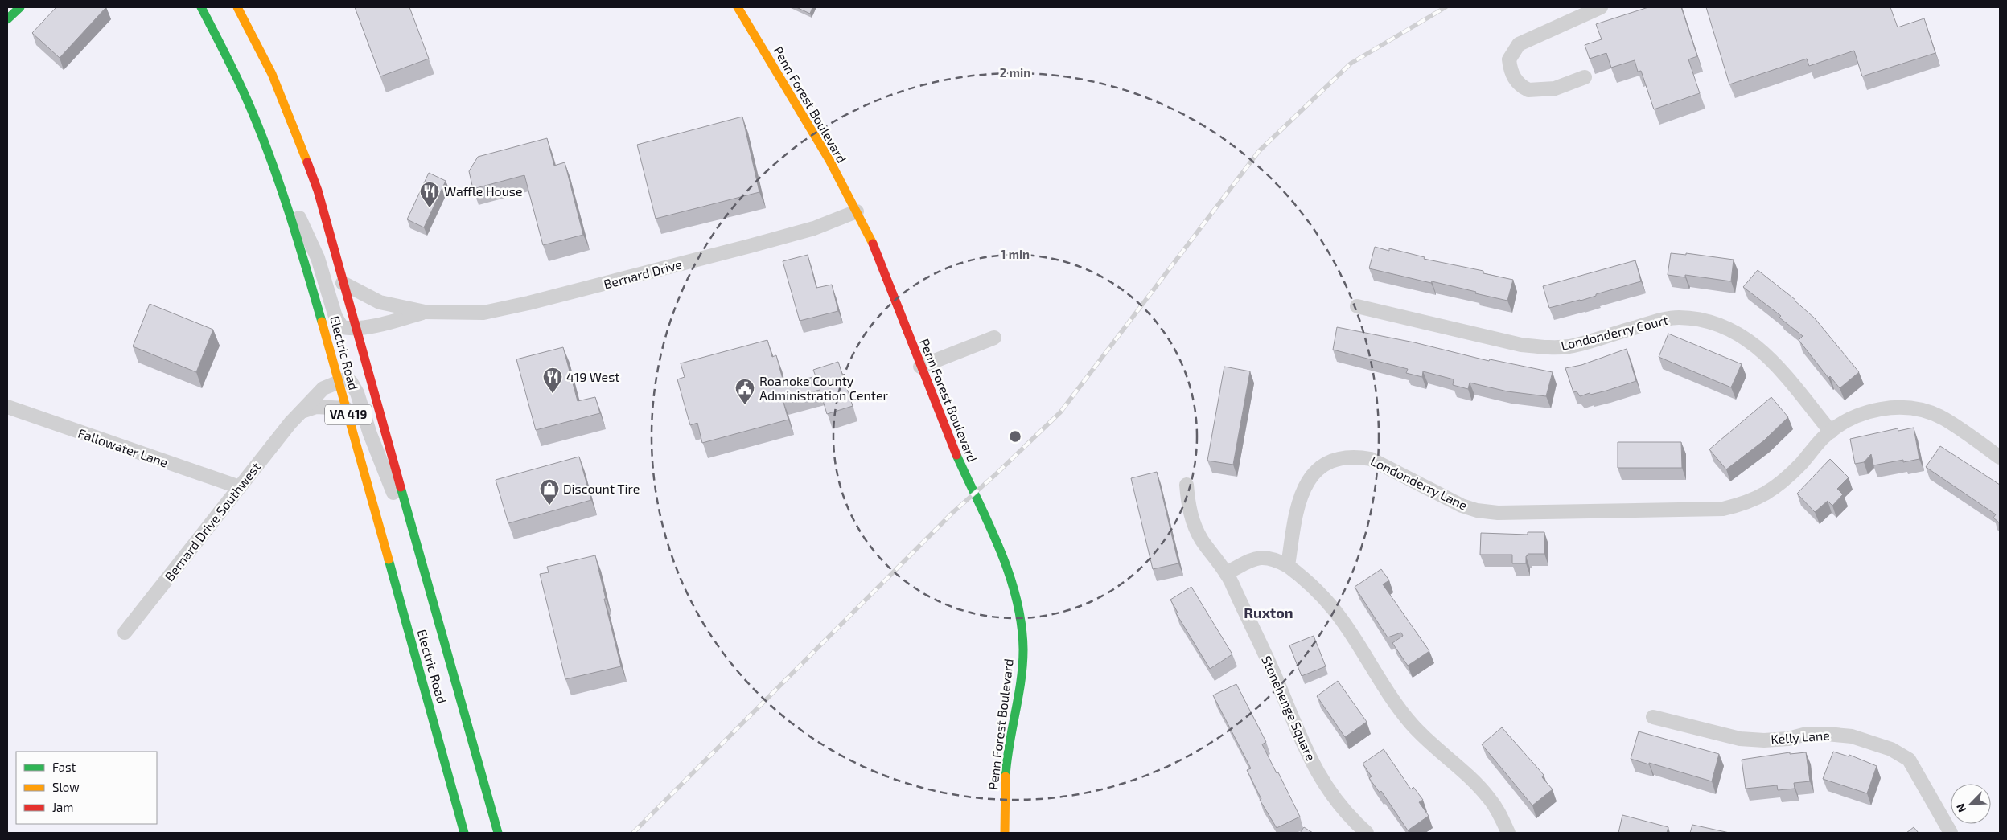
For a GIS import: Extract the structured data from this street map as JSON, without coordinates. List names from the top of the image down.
{
  "streets": {
    "main road": ["Penn Forest Boulevard", "Electric Road", "VA 419"],
    "street": [
      "Bernard Drive",
      "Londonderry Court",
      "Fallowater Lane",
      "Londonderry Lane",
      "Bernard Drive Southwest",
      "Stonehenge Square",
      "Kelly Lane"
    ]
  },
  "crossings": [
    ["Penn Forest Boulevard", "Bernard Drive"],
    ["Bernard Drive", "Electric Road"],
    ["Londonderry Court", "Londonderry Lane"],
    ["Electric Road", "Bernard Drive Southwest"],
    ["Fallowater Lane", "Bernard Drive Southwest"]
  ],
  "districts": ["Ruxton"],
  "places": {
    "restaurant": ["Waffle House", "419 West"],
    "public building": ["Roanoke County Administration Center"],
    "shop": ["Discount Tire"]
  },
  "legend": ["Fast", "Slow", "Jam"],
  "north": "bottom left",
  "rings": ["2 min", "1 min"]
}
